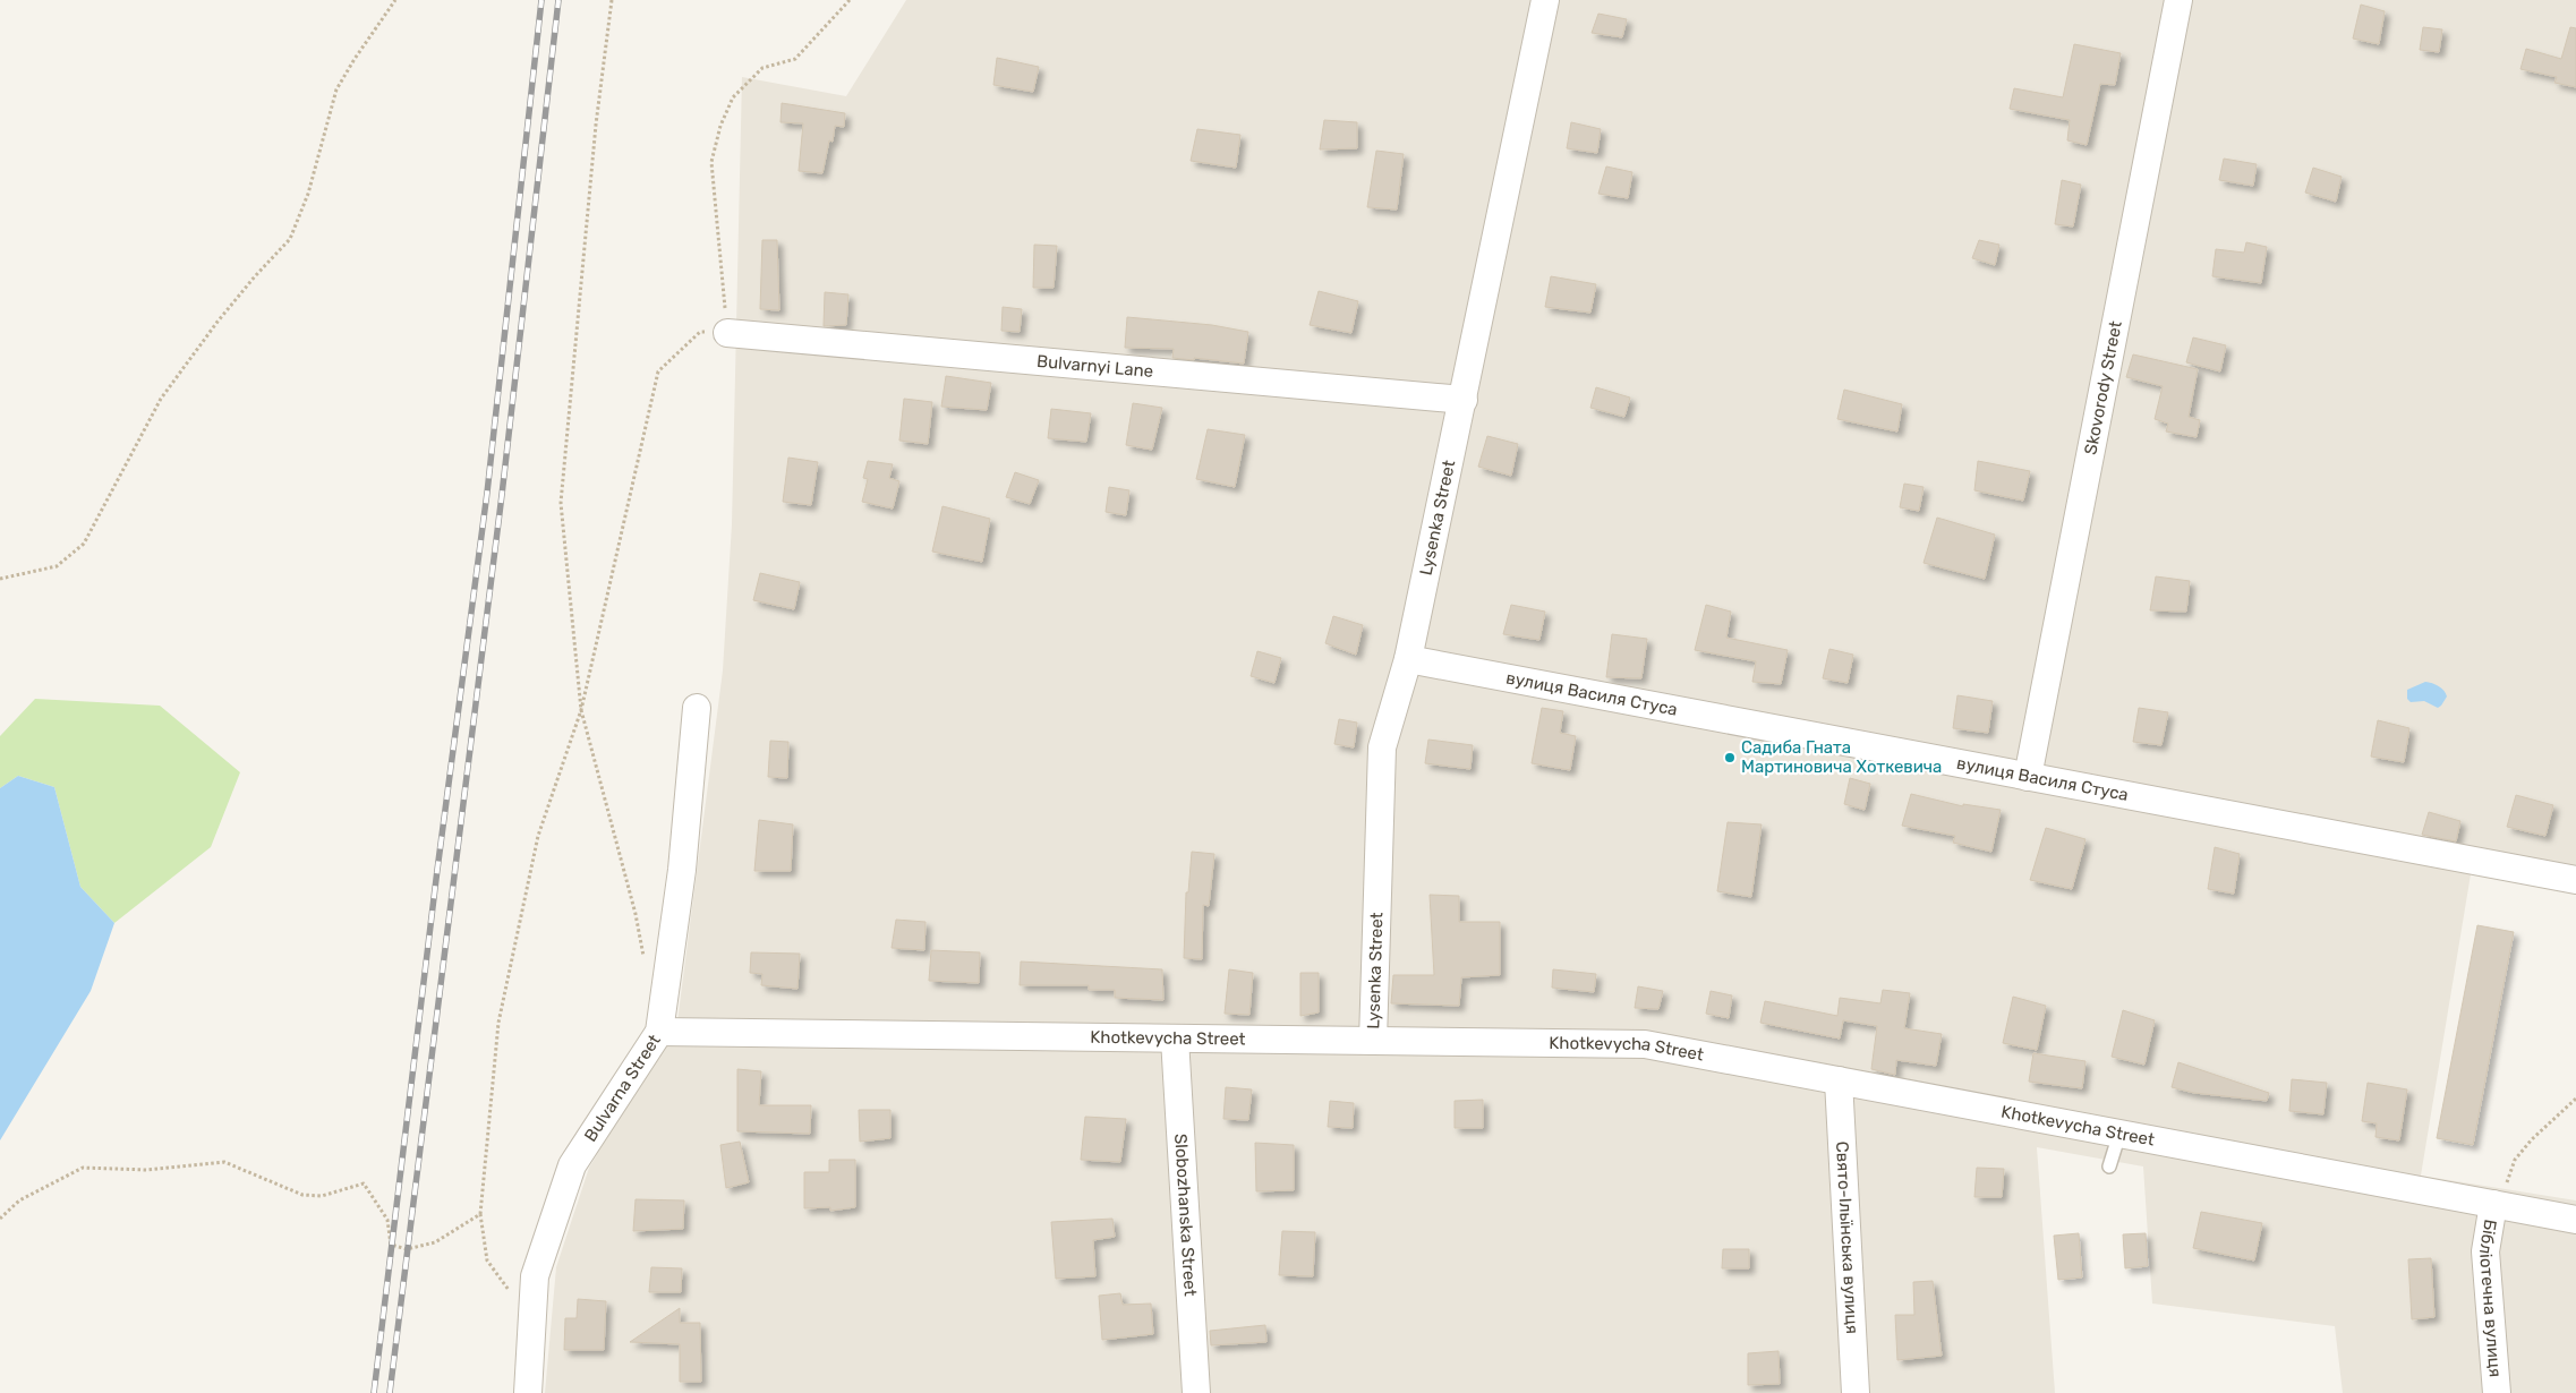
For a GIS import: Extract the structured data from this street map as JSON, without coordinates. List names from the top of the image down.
{
  "streets": {
    "street": [
      "Bulvarnyi Lane",
      "Skovorody Street",
      "Lysenka Street",
      "вулиця Василя Стуса",
      "Khotkevycha Street",
      "Bulvarna Street",
      "Slobozhanska Street",
      "Свято-Ільїнська вулиця",
      "Бібліотечна вулиця"
    ]
  },
  "crossings": [
    ["Bulvarnyi Lane", "Lysenka Street"],
    ["Skovorody Street", "вулиця Василя Стуса"],
    ["Lysenka Street", "вулиця Василя Стуса"],
    ["Lysenka Street", "Khotkevycha Street"],
    ["Khotkevycha Street", "Bulvarna Street"],
    ["Khotkevycha Street", "Slobozhanska Street"],
    ["Khotkevycha Street", "Свято-Ільїнська вулиця"],
    ["Khotkevycha Street", "Бібліотечна вулиця"]
  ],
  "places": ["Садиба Гната Мартиновича Хоткевича"]
}
